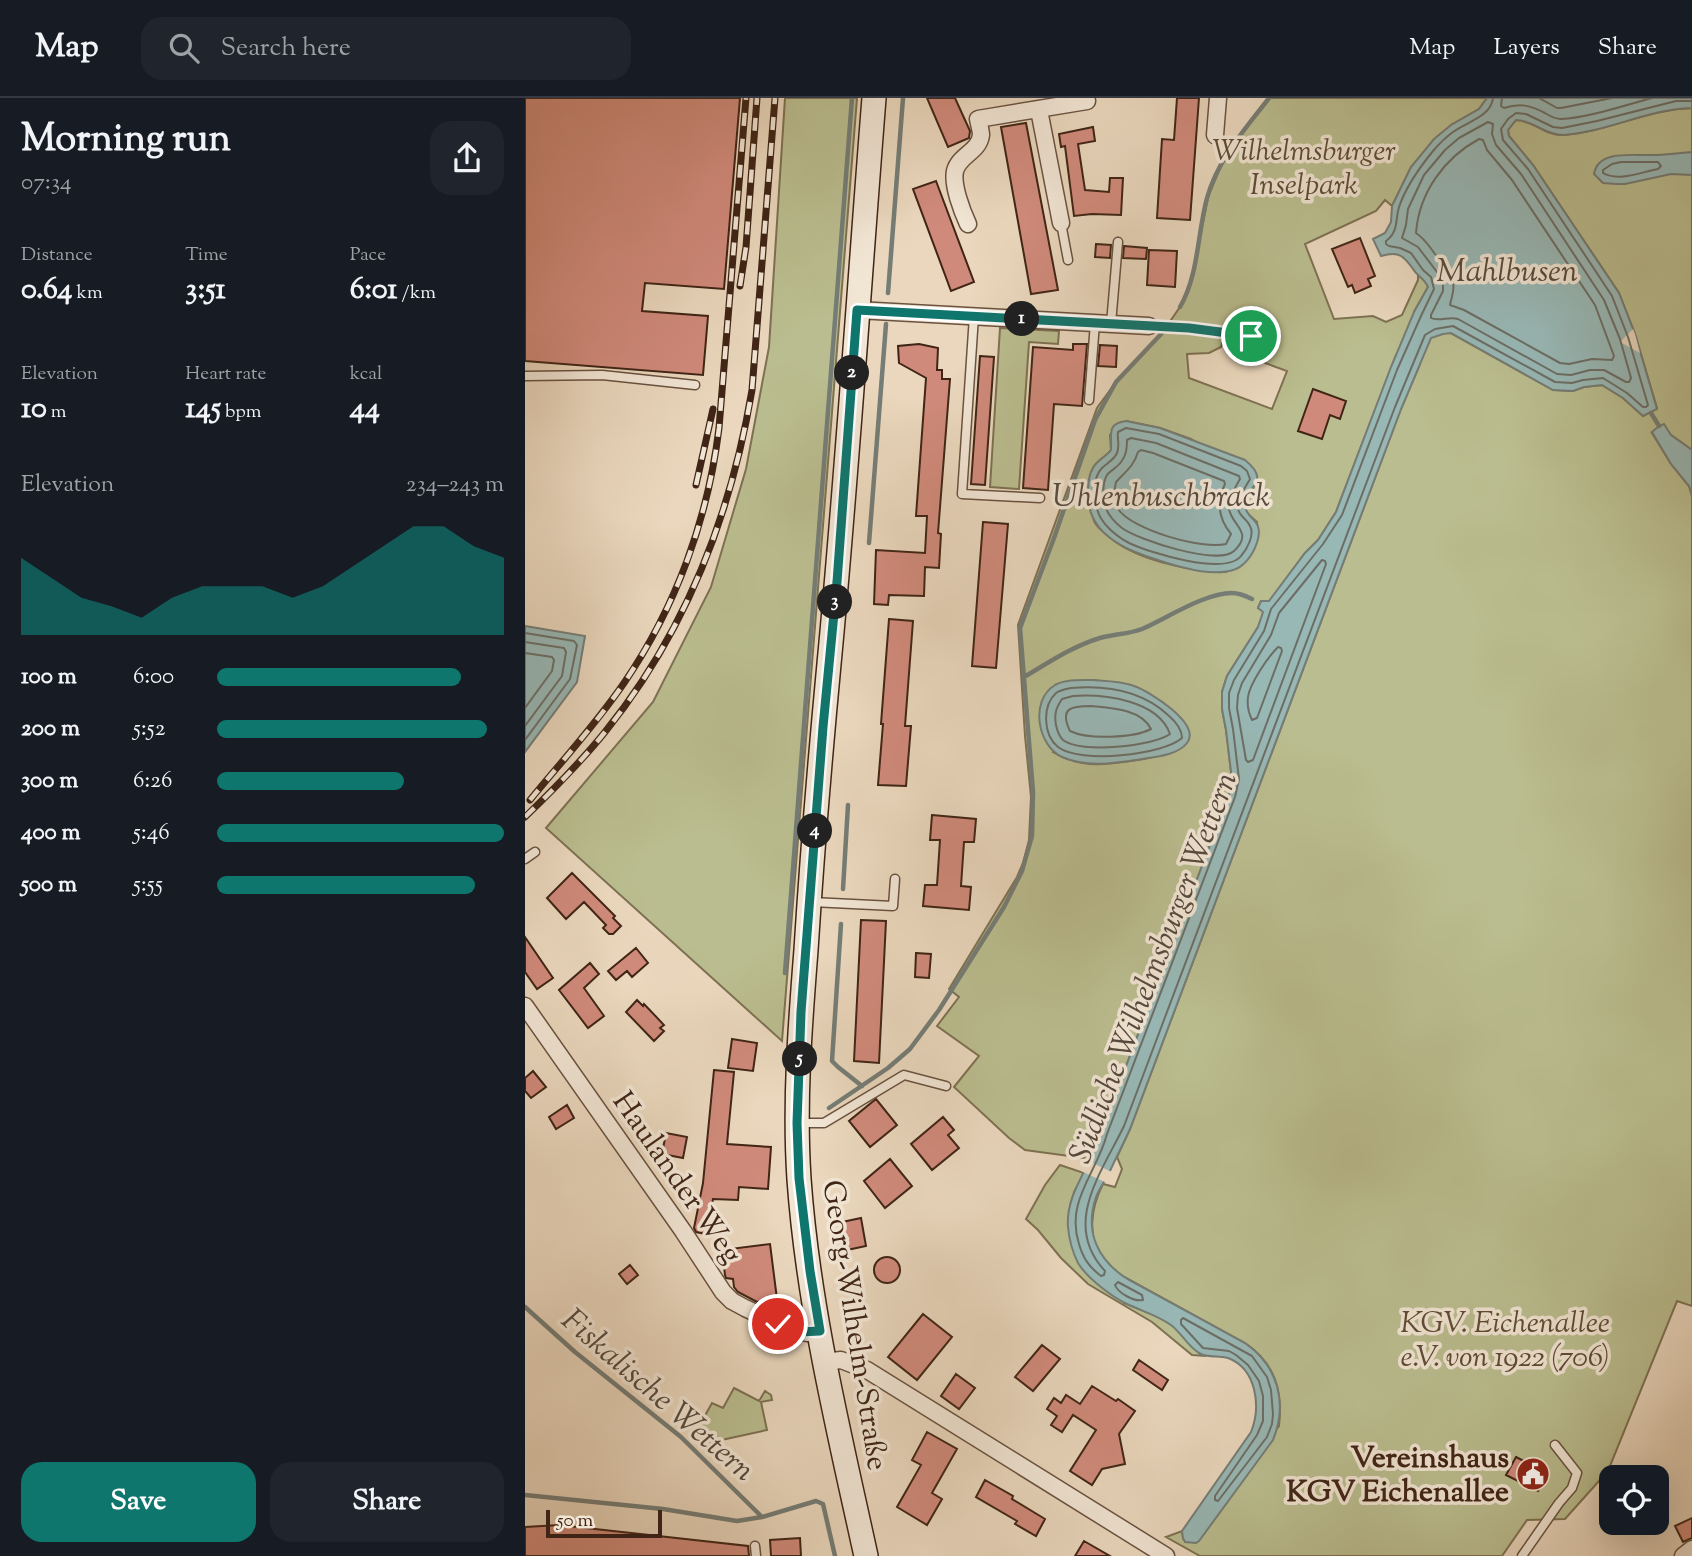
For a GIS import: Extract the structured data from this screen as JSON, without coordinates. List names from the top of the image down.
{
  "streets": {
    "main road": ["Georg-Wilhelm-Straße"],
    "street": ["Haulander Weg"]
  },
  "crossings": [
    ["Haulander Weg", "Georg-Wilhelm-Straße"]
  ],
  "water": [
    "Mahlbusen",
    "Uhlenbuschbrack",
    "Südliche Wilhelmsburger Wettern",
    "Fiskalische Wettern"
  ],
  "parks": ["Wilhelmsburger Inselpark", "KGV. Eichenallee e.V. von 1922 (706)"],
  "places": {
    "public building": ["Vereinshaus KGV Eichenallee"]
  },
  "scale_bar": "50 m",
  "page": {
    "header": "Map",
    "search": "Search here",
    "nav": ["Map", "Layers", "Share"],
    "heading": ["Morning run", "07:34"],
    "stats": [
      ["Distance", "0.64 km"],
      ["Time", "3:51"],
      ["Pace", "6:01 /km"],
      ["Elevation", "10 m"],
      ["Heart rate", "145 bpm"],
      ["kcal", "44"]
    ],
    "pins": [
      "1",
      "2",
      "3",
      "4",
      "5"
    ],
    "chart": ["Elevation", "234–243 m"],
    "list": [
      {
        "name": "100 m",
        "note": "6:00"
      },
      {
        "name": "200 m",
        "note": "5:52"
      },
      {
        "name": "300 m",
        "note": "6:26"
      },
      {
        "name": "400 m",
        "note": "5:46"
      },
      {
        "name": "500 m",
        "note": "5:55"
      }
    ],
    "buttons": ["Save", "Share"],
    "scale": "50 m"
  }
}
